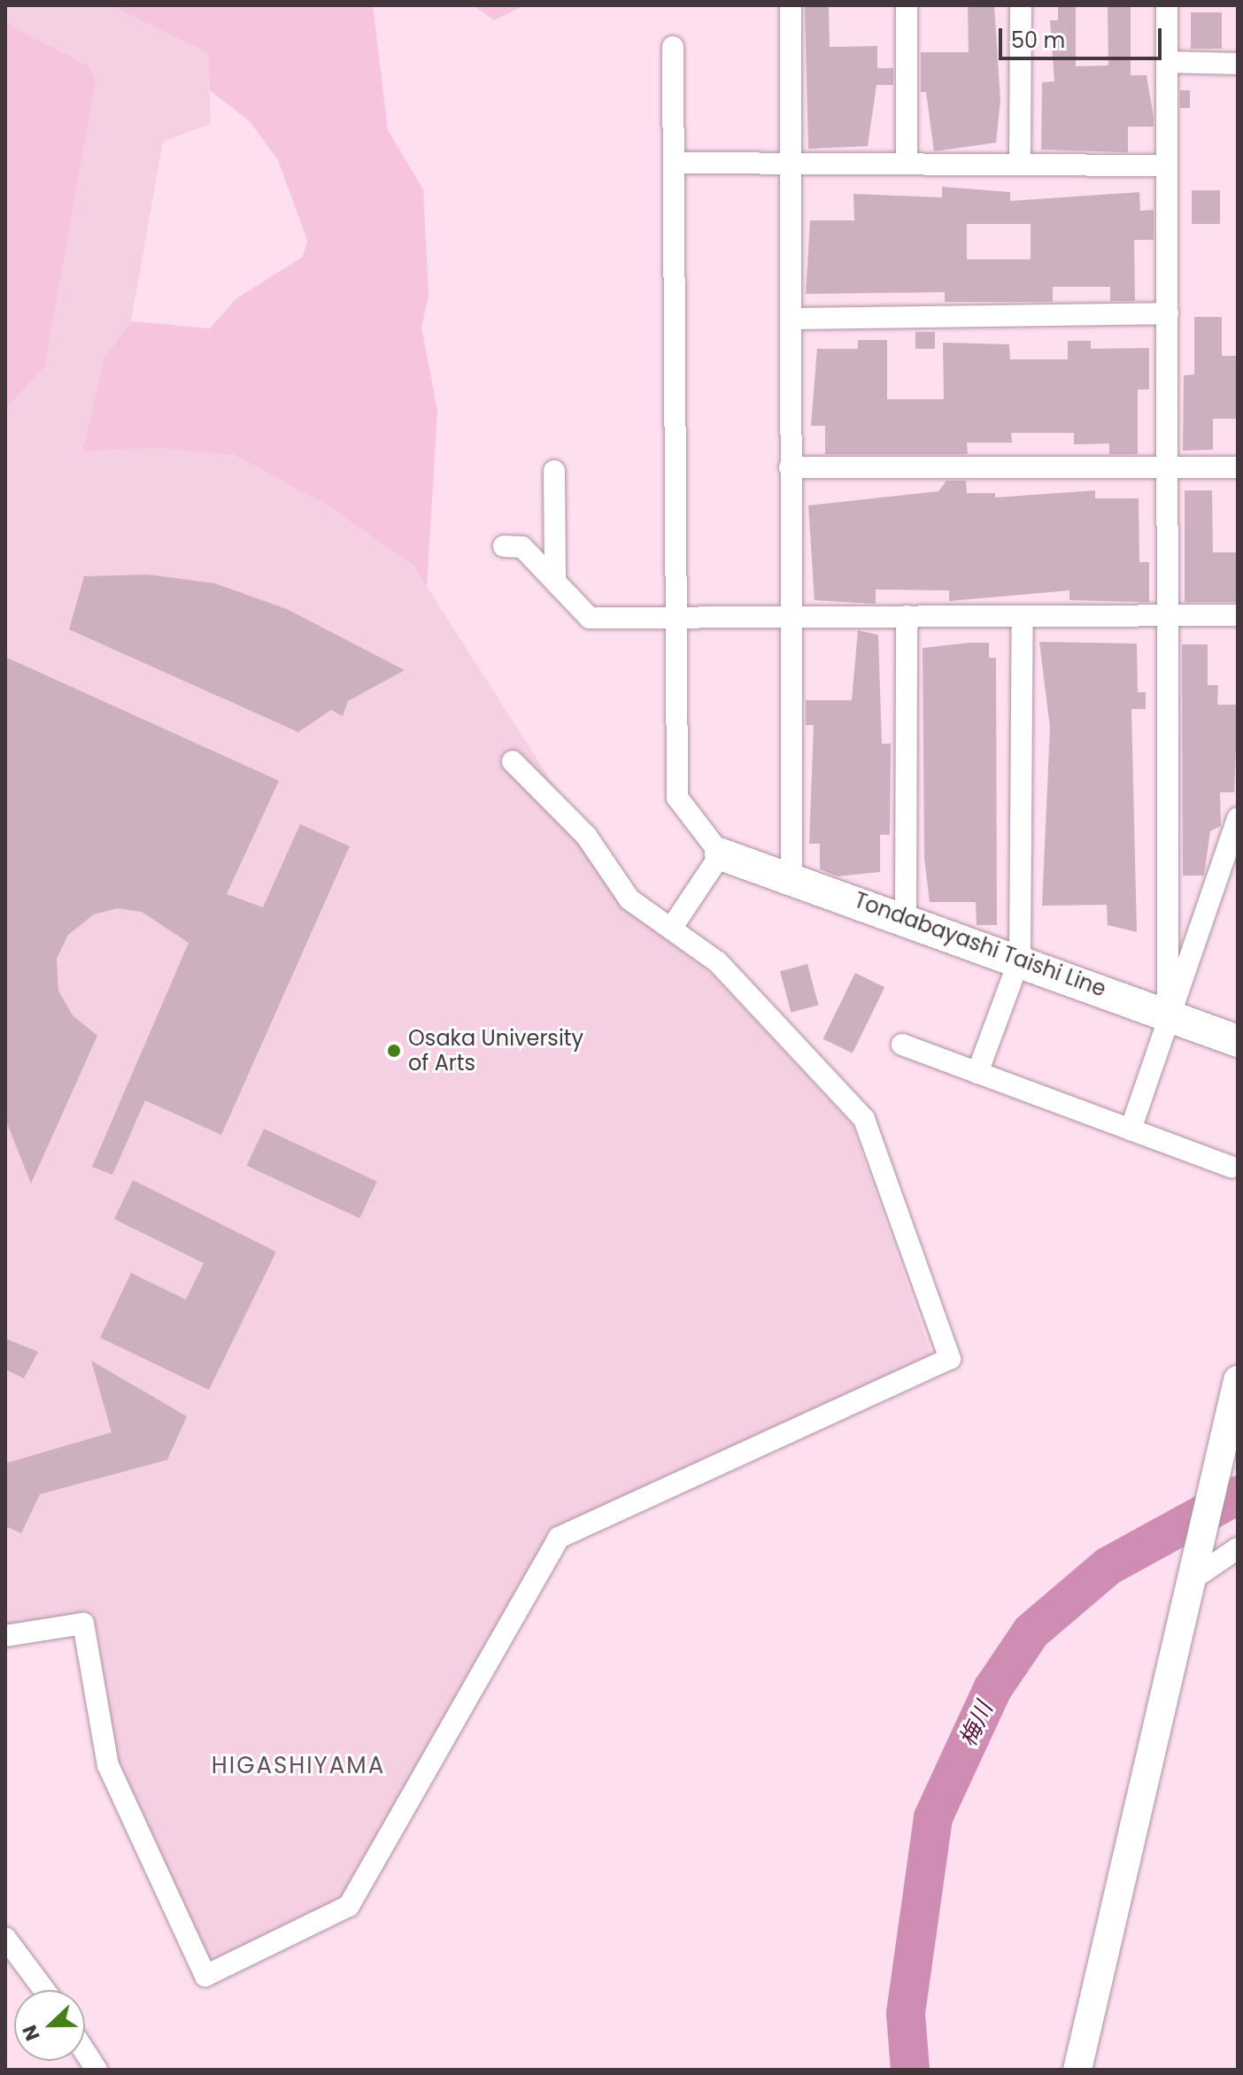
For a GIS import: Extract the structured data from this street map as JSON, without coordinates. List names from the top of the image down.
{
  "streets": {
    "main road": ["Tondabayashi Taishi Line"]
  },
  "districts": ["HIGASHIYAMA"],
  "water": ["梅川"],
  "places": ["Osaka University of Arts"],
  "scale_bar": "50 m",
  "north": "left"
}
